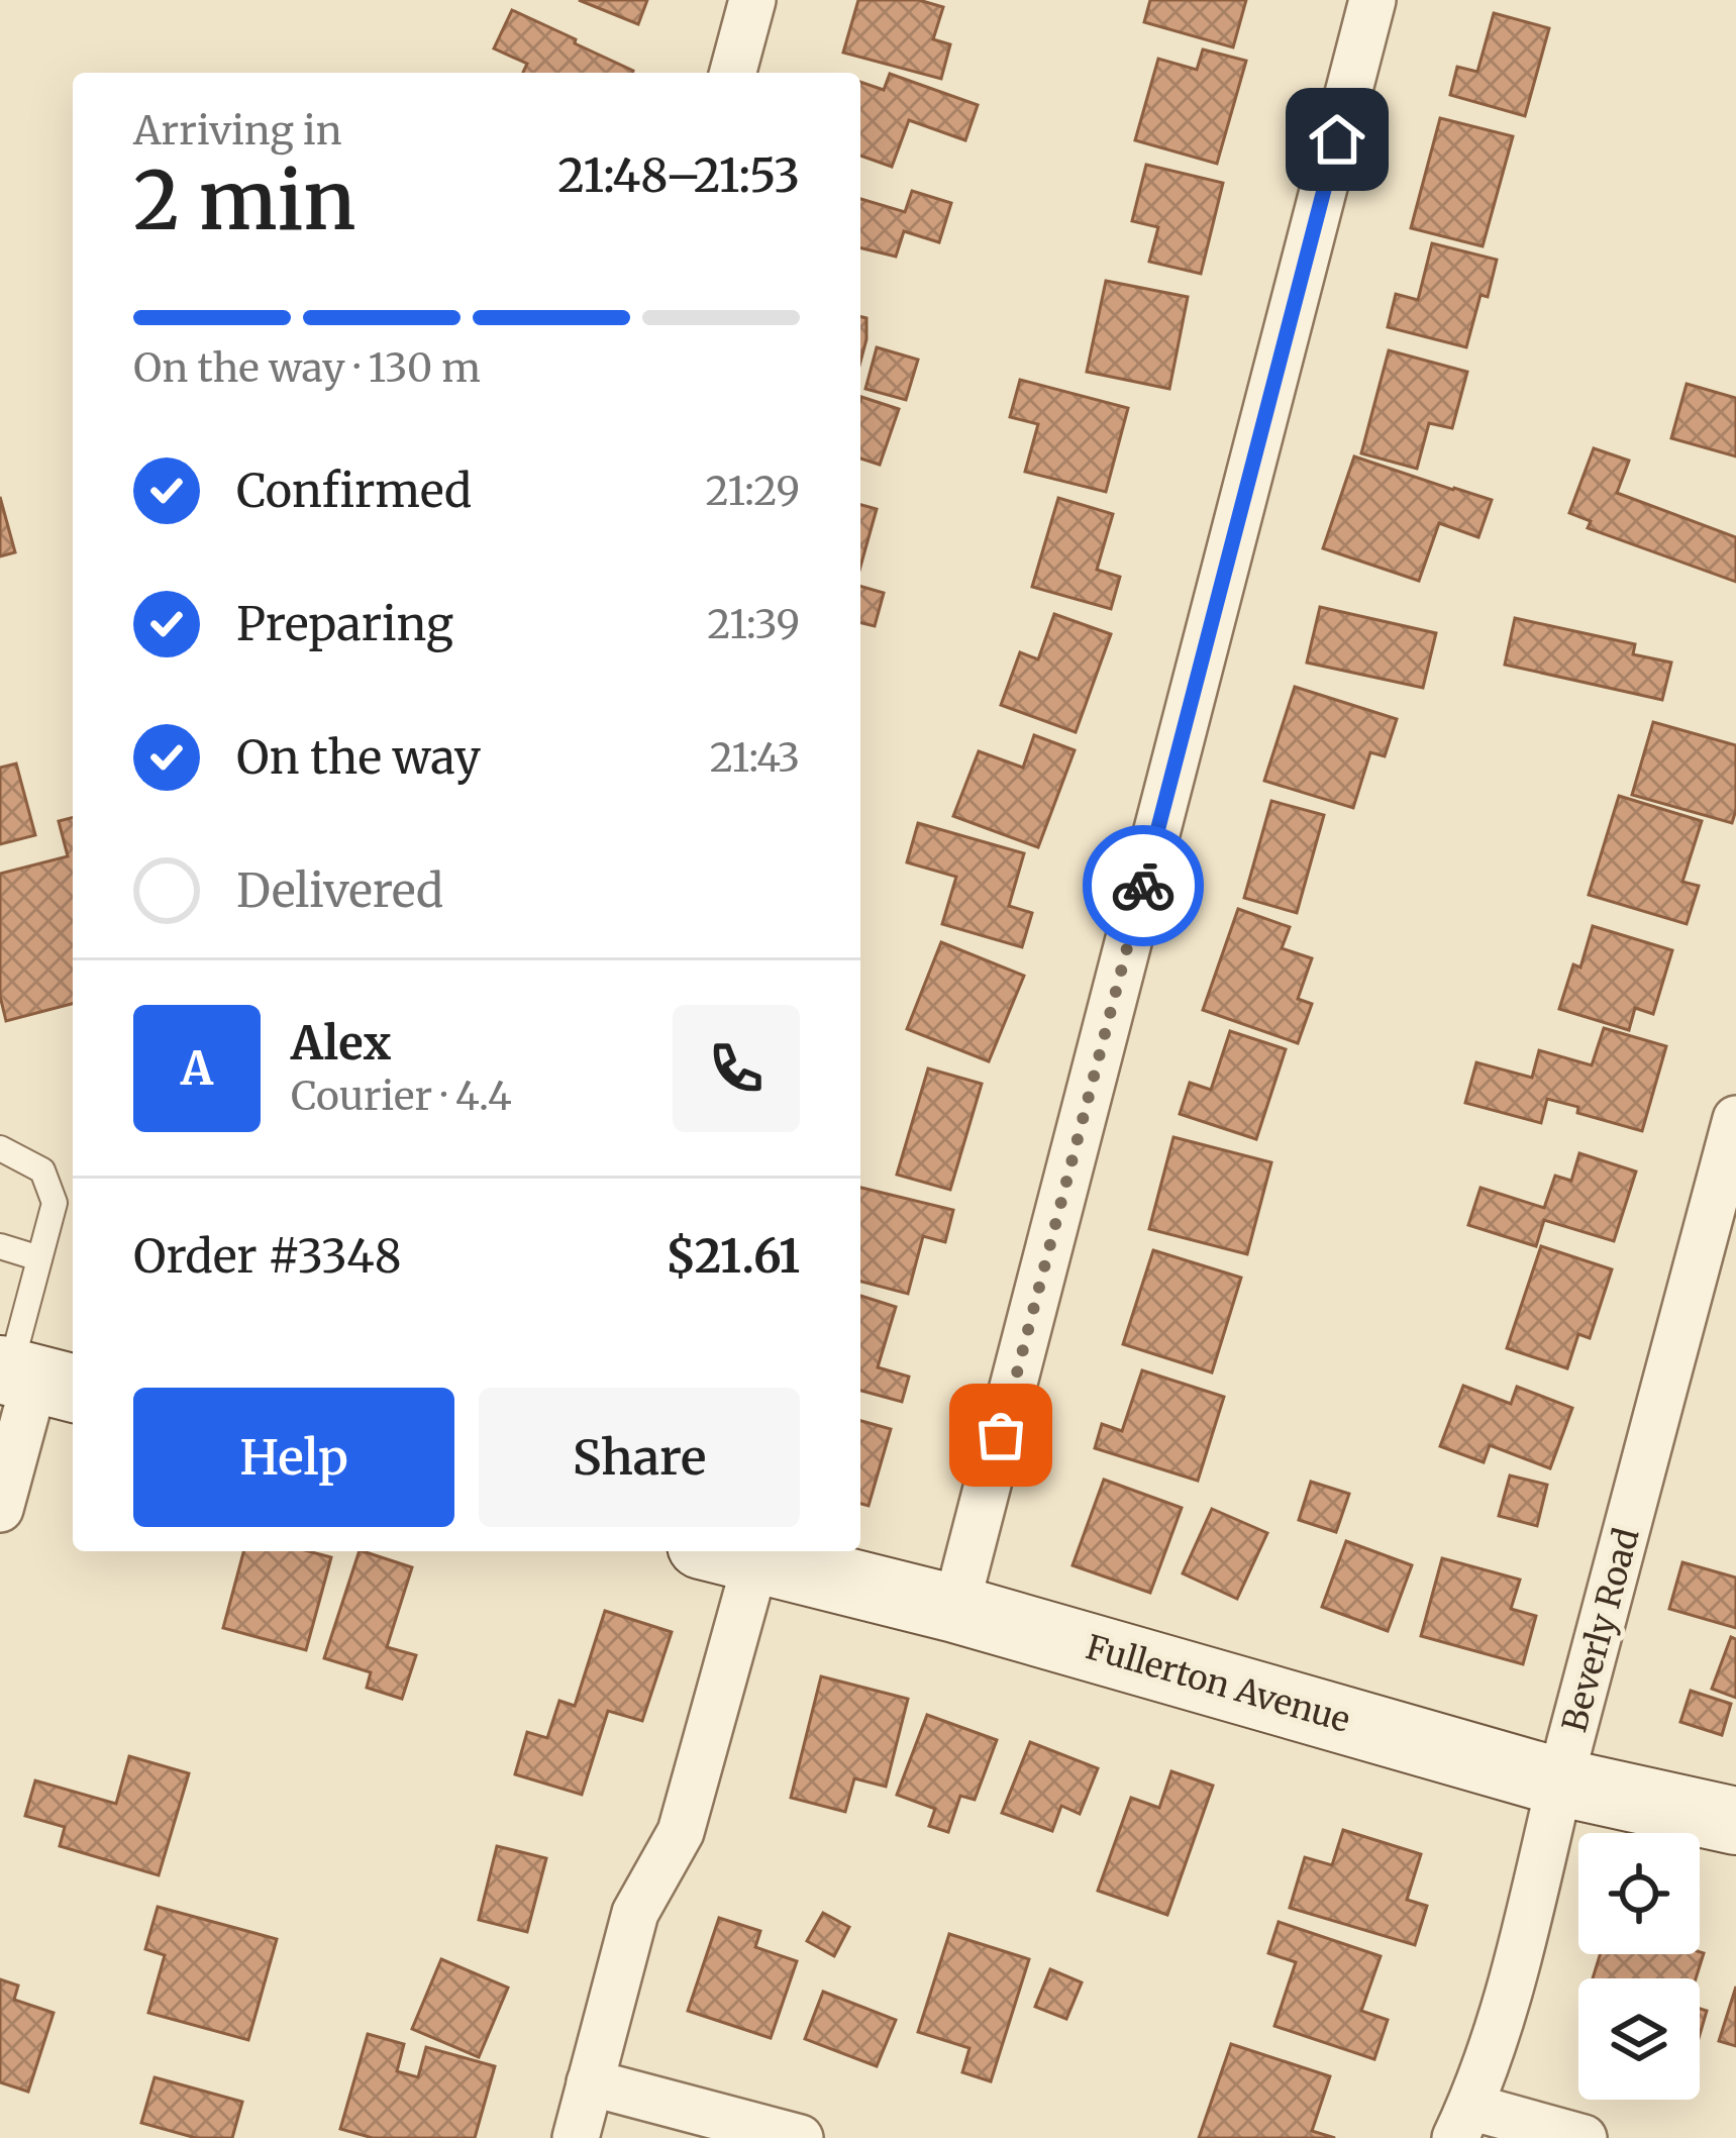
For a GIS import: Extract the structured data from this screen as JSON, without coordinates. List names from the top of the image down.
{
  "streets": {
    "main road": ["Fullerton Avenue"],
    "street": ["Beverly Road"]
  },
  "crossings": [
    ["Beverly Road", "Fullerton Avenue"]
  ],
  "page": {
    "heading": ["2 min", "Arriving in", "21:48–21:53"],
    "panel": [
      "Alex",
      "Courier · 4.4",
      "Order #3348",
      "$21.61"
    ],
    "bar": "On the way · 130 m",
    "list": [
      ["Confirmed", "21:29"],
      ["Preparing", "21:39"],
      ["On the way", "21:43"],
      "Delivered"
    ],
    "round": "A",
    "buttons": ["Help", "Share"]
  }
}
